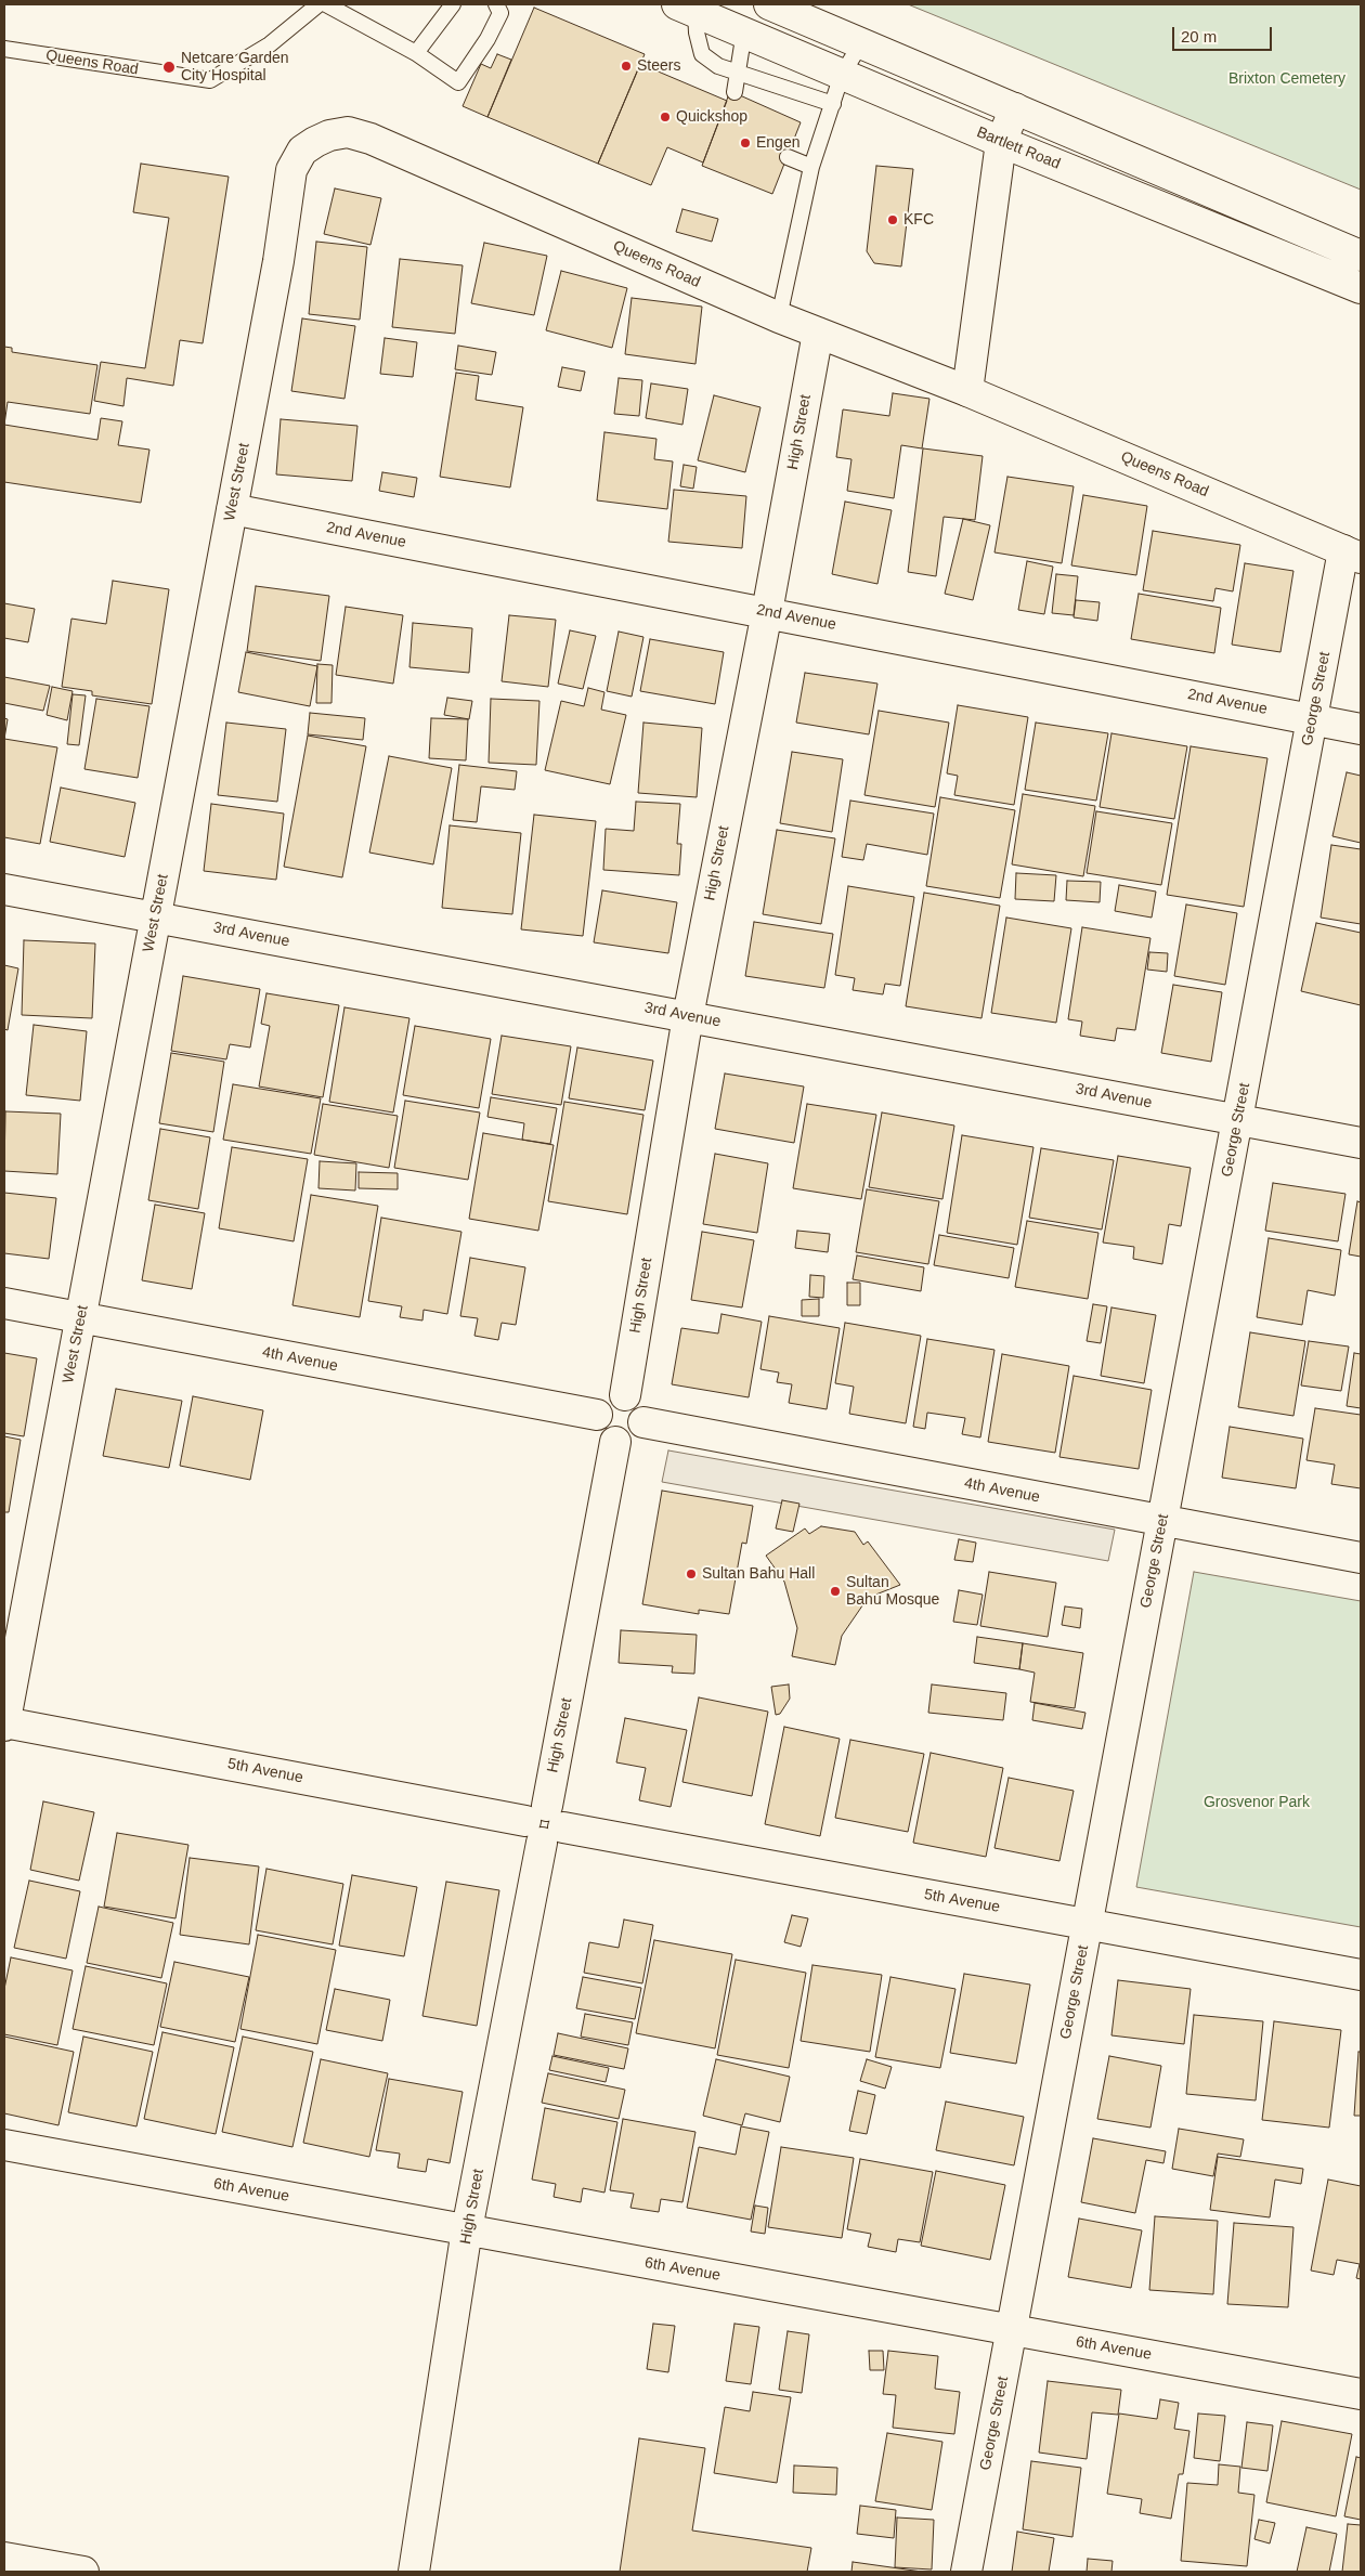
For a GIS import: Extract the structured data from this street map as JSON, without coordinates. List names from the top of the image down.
{
  "streets": {
    "street": [
      "Queens Road",
      "Bartlett Road",
      "High Street",
      "West Street",
      "2nd Avenue",
      "George Street",
      "3rd Avenue",
      "4th Avenue",
      "5th Avenue",
      "6th Avenue"
    ]
  },
  "crossings": [
    ["Queens Road", "High Street"],
    ["Queens Road", "West Street"],
    ["Queens Road", "George Street"],
    ["High Street", "2nd Avenue"],
    ["High Street", "3rd Avenue"],
    ["High Street", "4th Avenue"],
    ["High Street", "5th Avenue"],
    ["High Street", "6th Avenue"],
    ["West Street", "2nd Avenue"],
    ["West Street", "3rd Avenue"],
    ["West Street", "4th Avenue"],
    ["West Street", "5th Avenue"],
    ["2nd Avenue", "George Street"],
    ["George Street", "3rd Avenue"],
    ["George Street", "4th Avenue"],
    ["George Street", "5th Avenue"],
    ["George Street", "6th Avenue"]
  ],
  "parks": ["Brixton Cemetery", "Grosvenor Park"],
  "places": [
    "Steers",
    "Netcare Garden City Hospital",
    "Quickshop",
    "Engen",
    "KFC",
    "Sultan Bahu Hall",
    "Sultan Bahu Mosque"
  ],
  "scale_bar": "20 m"
}
